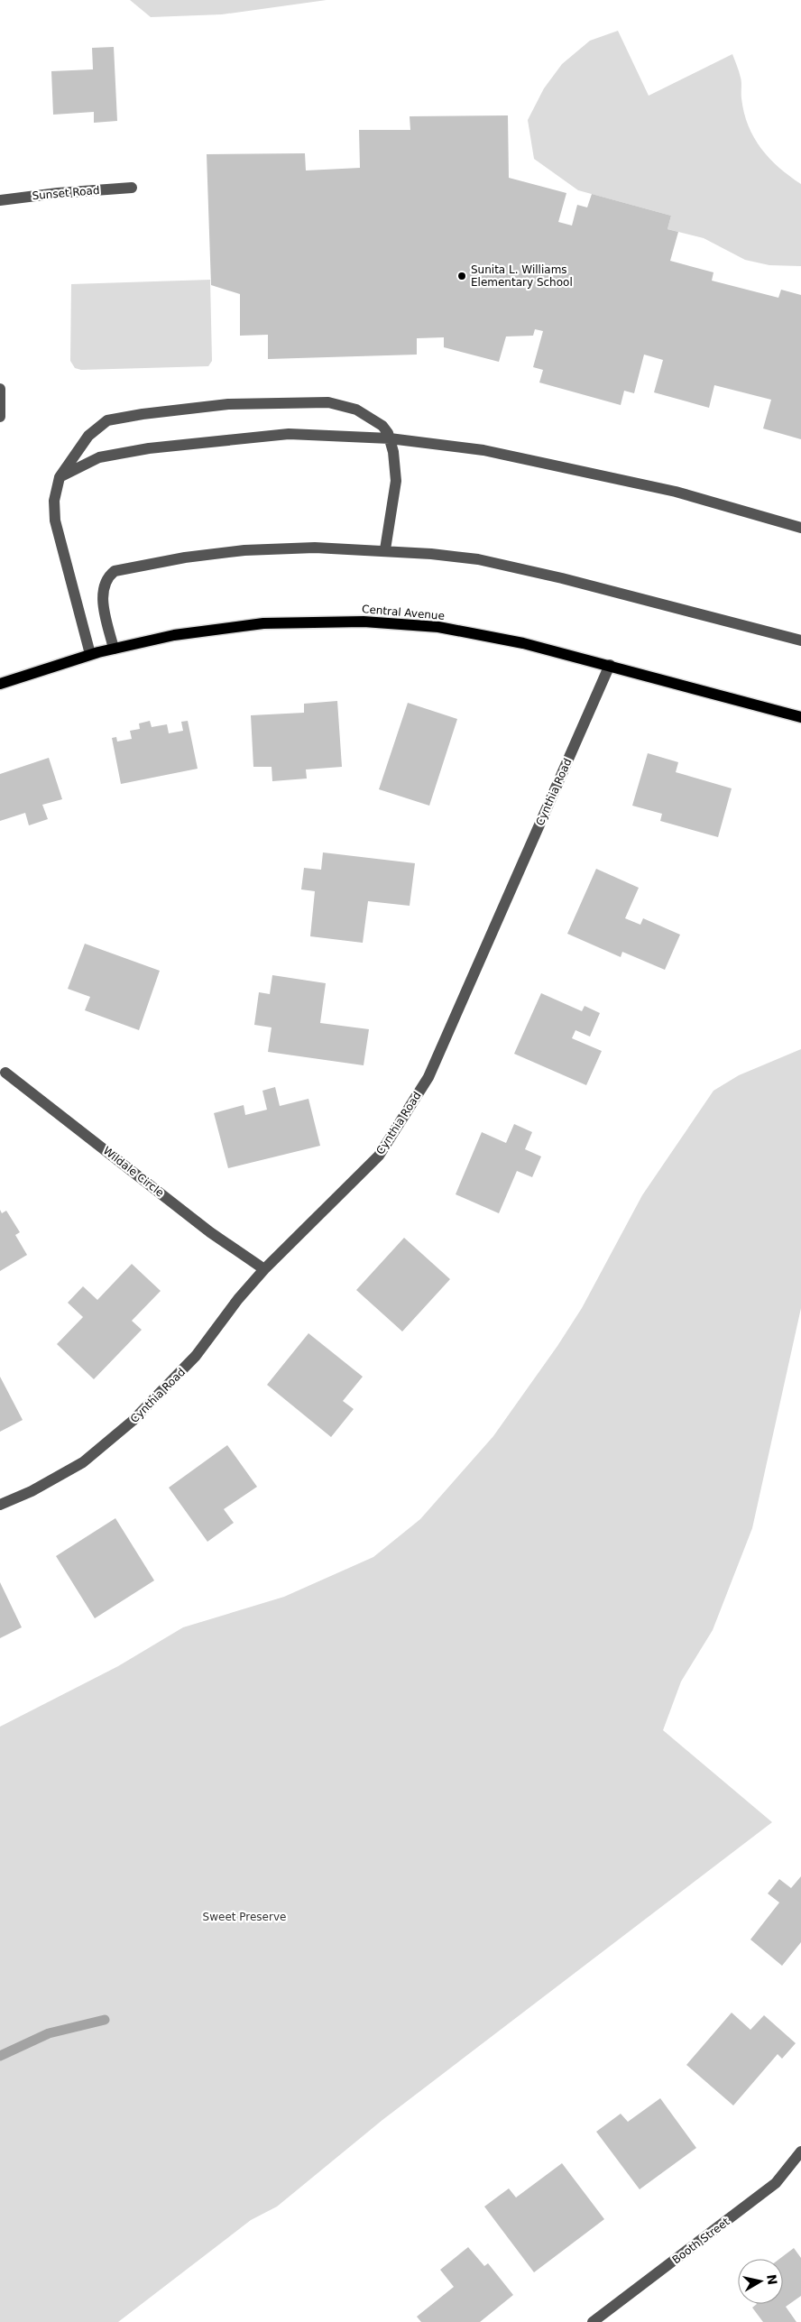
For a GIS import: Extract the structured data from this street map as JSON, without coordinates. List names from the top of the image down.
{
  "streets": {
    "main road": ["Central Avenue"],
    "street": [
      "Sunset Road",
      "Cynthia Road",
      "Wildale Circle",
      "Booth Street"
    ]
  },
  "crossings": [
    ["Central Avenue", "Cynthia Road"],
    ["Cynthia Road", "Wildale Circle"]
  ],
  "parks": ["Sweet Preserve"],
  "places": ["Sunita L. Williams Elementary School"],
  "north": "right"
}
